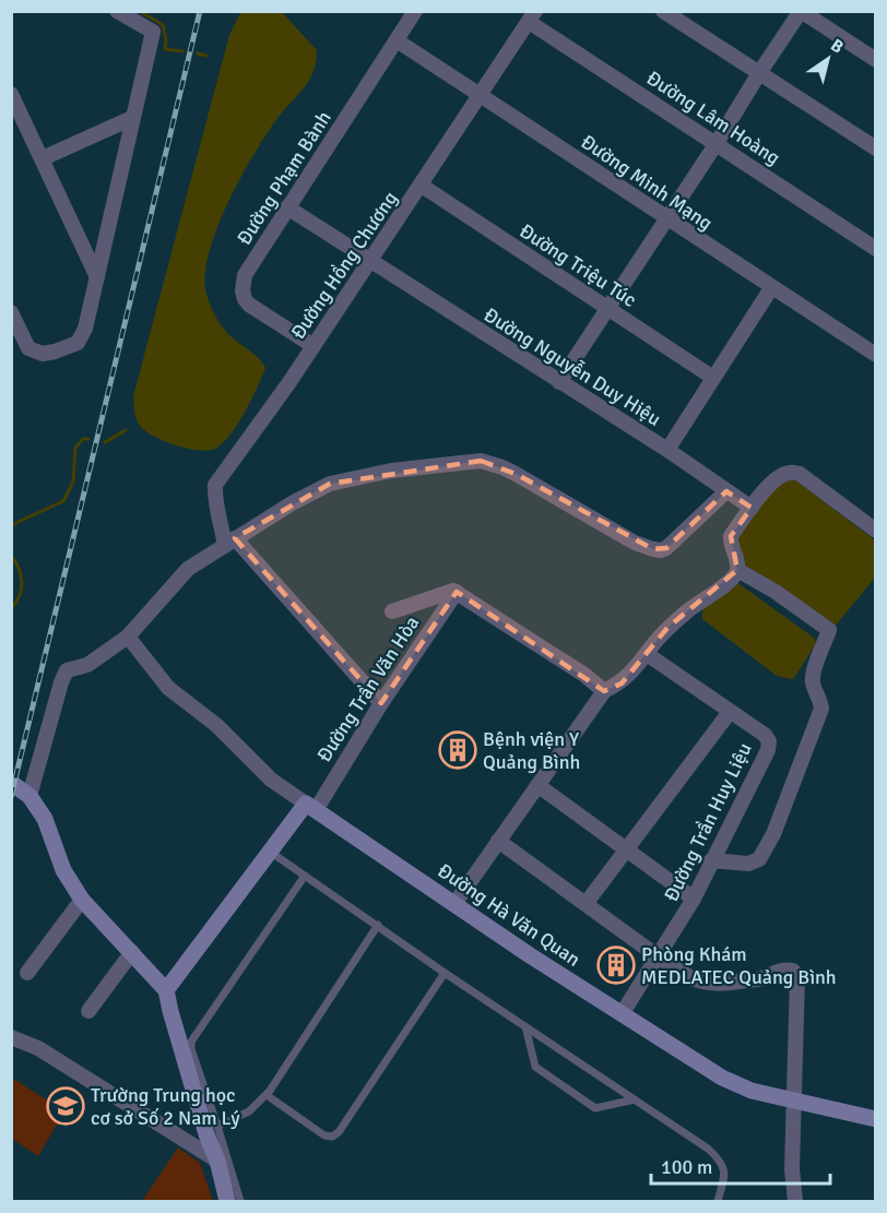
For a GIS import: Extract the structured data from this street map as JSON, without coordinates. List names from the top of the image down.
{
  "streets": {
    "street": [
      "Đường Lâm Hoàng",
      "Đường Phạm Bành",
      "Đường Minh Mạng",
      "Đường Hồng Chương",
      "Đường Triệu Túc",
      "Đường Nguyễn Duy Hiệu",
      "Đường Trần Văn Hòa",
      "Đường Trần Huy Liệu",
      "Đường Hà Văn Quan"
    ]
  },
  "crossings": [
    ["Đường Lâm Hoàng", "Đường Hồng Chương"],
    ["Đường Phạm Bành", "Đường Minh Mạng"],
    ["Đường Phạm Bành", "Đường Hồng Chương"],
    ["Đường Phạm Bành", "Đường Nguyễn Duy Hiệu"],
    ["Đường Minh Mạng", "Đường Hồng Chương"],
    ["Đường Hồng Chương", "Đường Triệu Túc"],
    ["Đường Hồng Chương", "Đường Nguyễn Duy Hiệu"],
    ["Đường Trần Văn Hòa", "Đường Hà Văn Quan"],
    ["Đường Trần Huy Liệu", "Đường Hà Văn Quan"]
  ],
  "places": {
    "building": ["Bệnh viện Y Quảng Bình", "Phòng Khám MEDLATEC Quảng Bình"],
    "school or university": ["Trường Trung học cơ sở Số 2 Nam Lý"]
  },
  "scale_bar": "100 m",
  "north": "top right"
}
